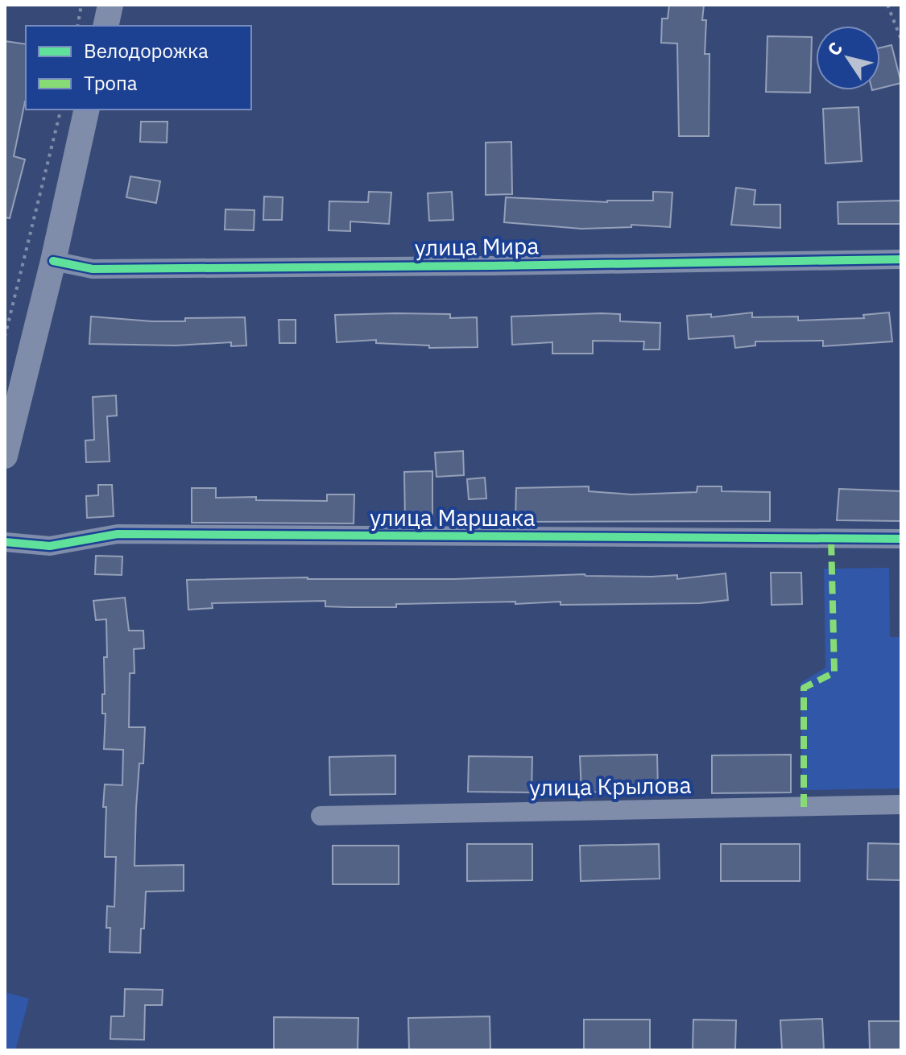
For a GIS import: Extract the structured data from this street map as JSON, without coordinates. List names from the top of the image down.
{
  "streets": {
    "street": ["улица Мира", "улица Маршака", "улица Крылова"]
  },
  "legend": ["Велодорожка", "Тропа"],
  "north": "top left"
}
